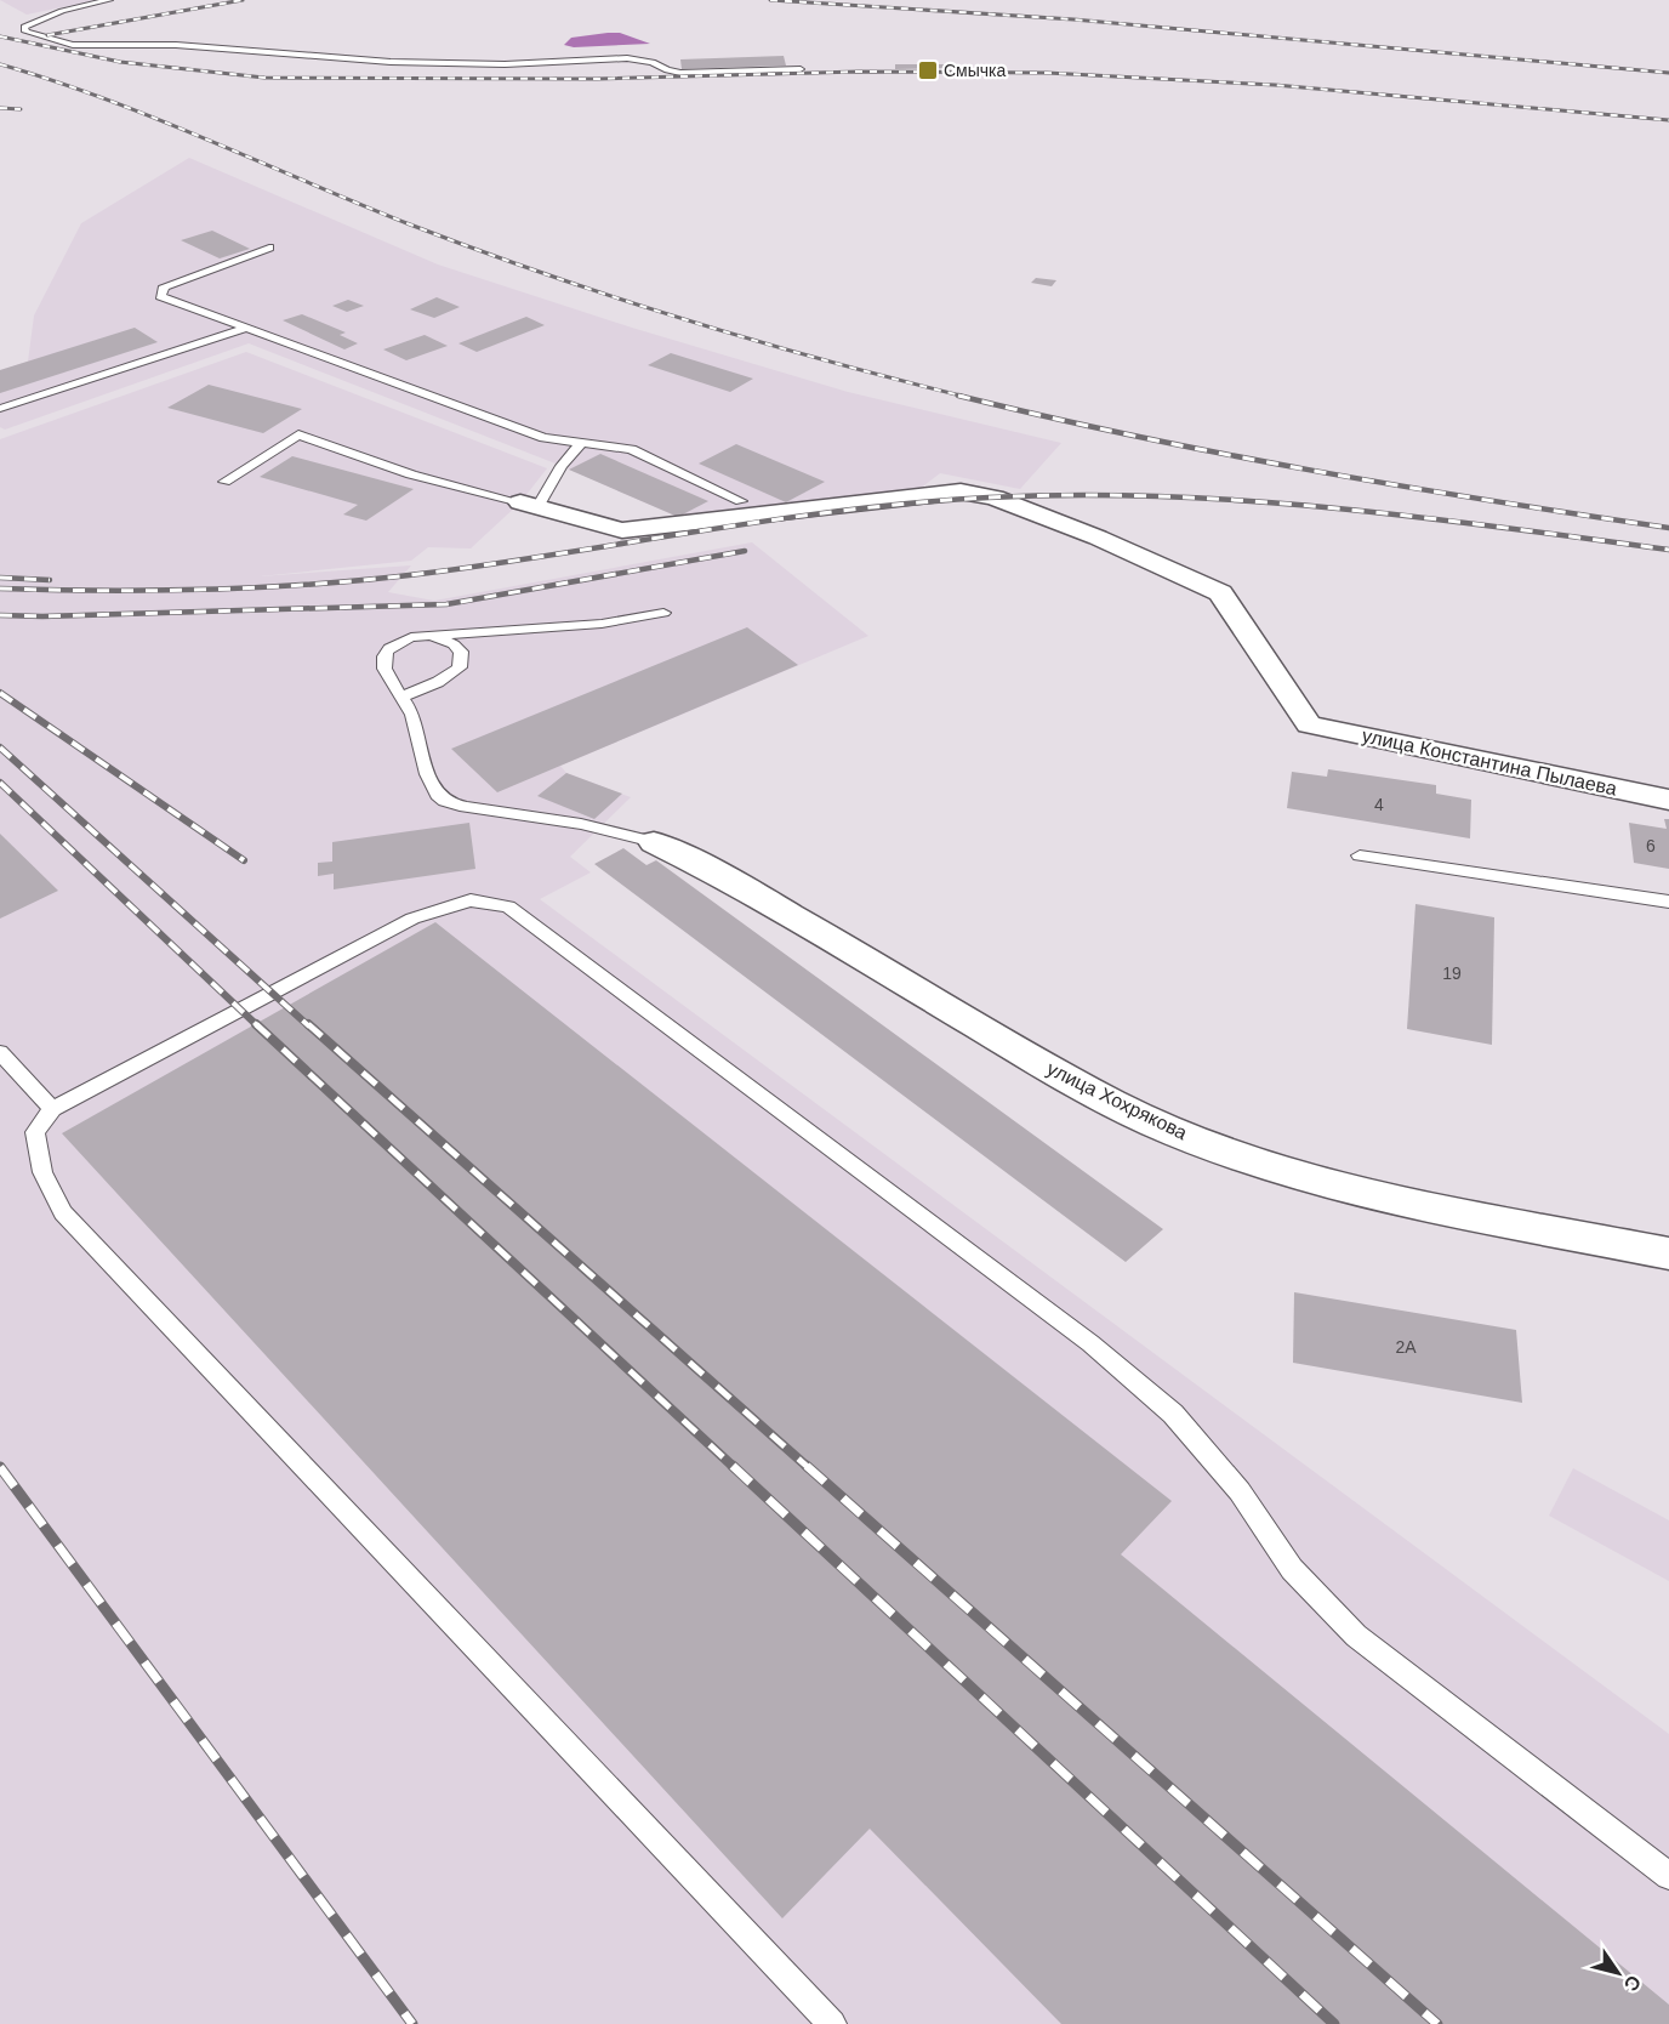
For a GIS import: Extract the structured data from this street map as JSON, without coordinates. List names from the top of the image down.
{
  "streets": {
    "street": ["улица Константина Пылаева", "улица Хохрякова"]
  },
  "places": {
    "transit": ["Смычка"]
  },
  "house_numbers": [
    "4",
    "6",
    "19",
    "2А"
  ],
  "north": "bottom right"
}
